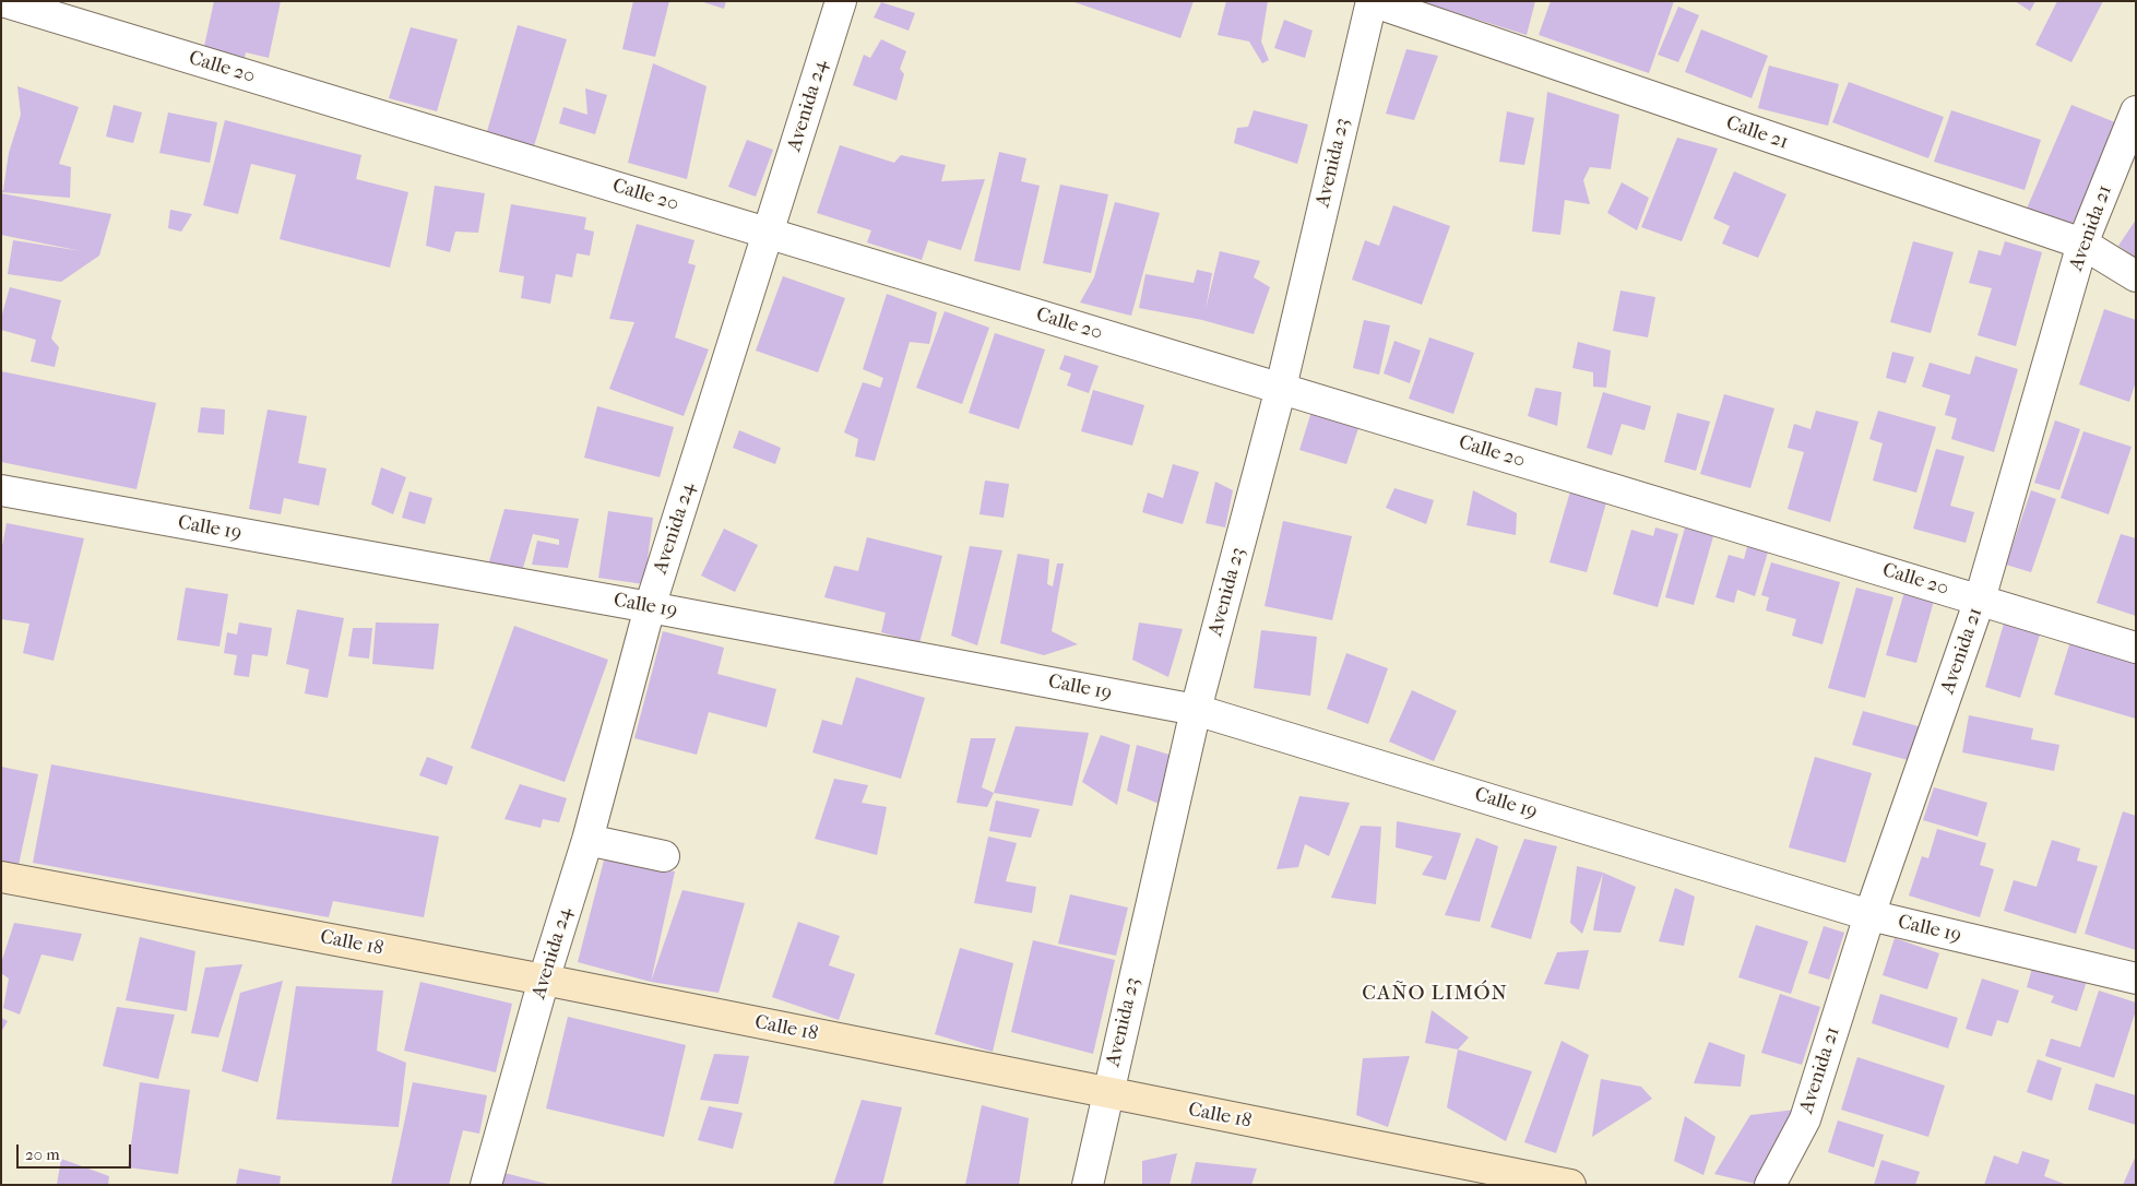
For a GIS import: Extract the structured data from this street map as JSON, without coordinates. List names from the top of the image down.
{
  "streets": {
    "street": [
      "Calle 20",
      "Avenida 24",
      "Calle 21",
      "Avenida 23",
      "Avenida 21",
      "Calle 19",
      "Calle 18"
    ]
  },
  "crossings": [
    ["Calle 20", "Avenida 24"],
    ["Calle 20", "Avenida 23"],
    ["Calle 20", "Avenida 21"],
    ["Avenida 24", "Calle 19"],
    ["Avenida 24", "Calle 18"],
    ["Calle 21", "Avenida 23"],
    ["Calle 21", "Avenida 21"],
    ["Avenida 23", "Calle 19"],
    ["Avenida 23", "Calle 18"],
    ["Avenida 21", "Calle 19"]
  ],
  "districts": ["CAÑO LIMÓN"],
  "scale_bar": "20 m"
}
